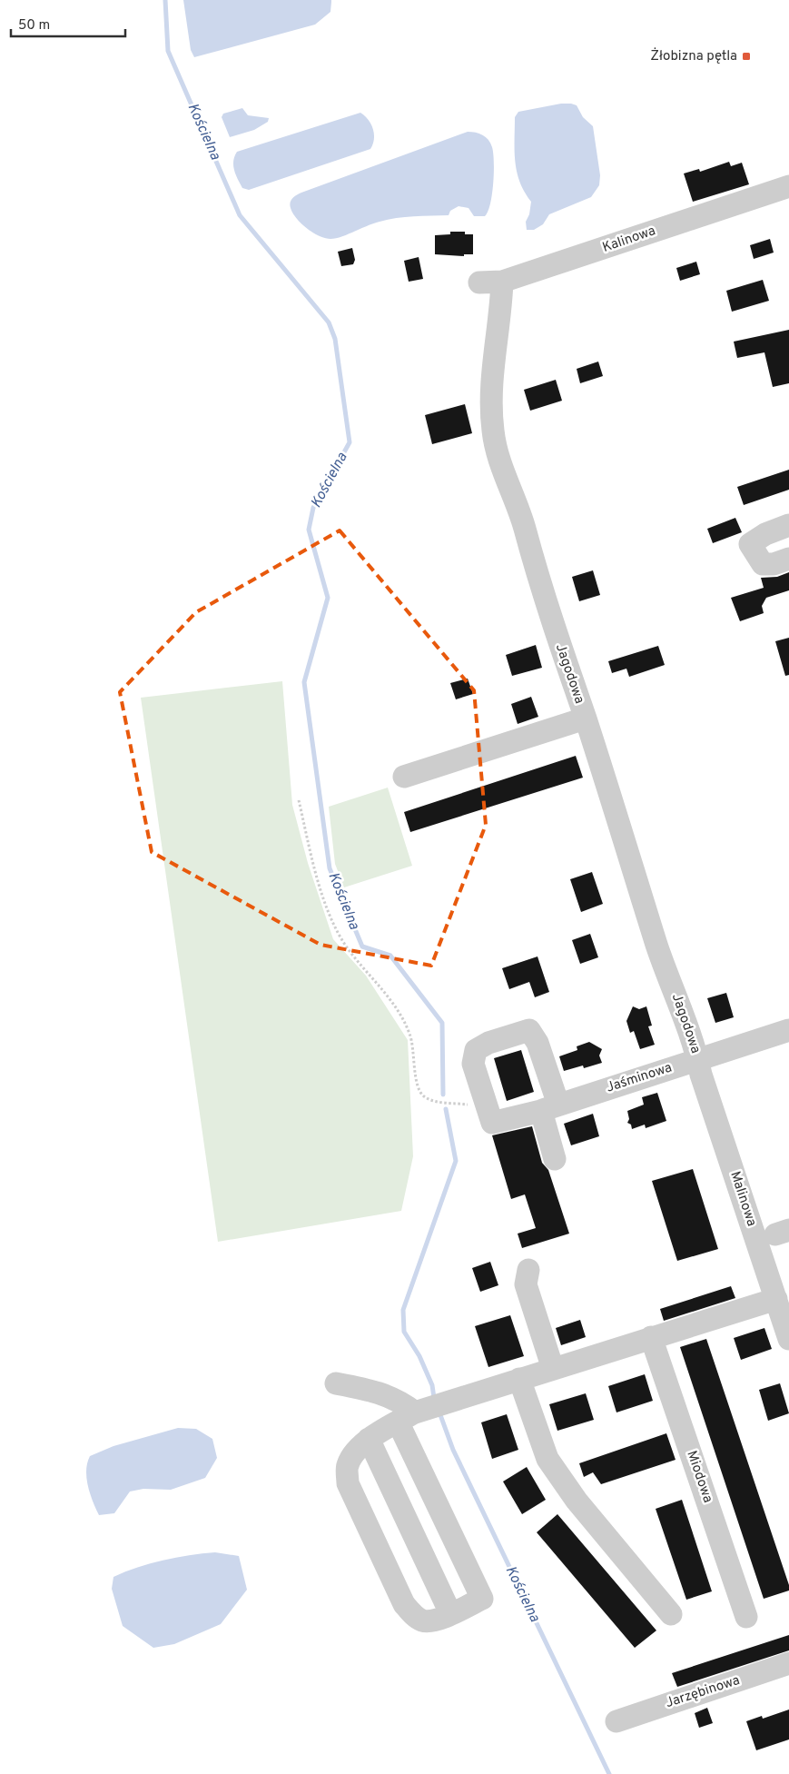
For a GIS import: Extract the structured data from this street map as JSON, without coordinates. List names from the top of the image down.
{
  "streets": {
    "street": [
      "Kalinowa",
      "Jagodowa",
      "Jaśminowa",
      "Malinowa",
      "Miodowa",
      "Jarzębinowa"
    ]
  },
  "crossings": [
    ["Kalinowa", "Jagodowa"],
    ["Jagodowa", "Jaśminowa"],
    ["Jagodowa", "Malinowa"],
    ["Jaśminowa", "Malinowa"]
  ],
  "water": ["Kościelna"],
  "places": {
    "transit": ["Żłobizna pętla"]
  },
  "scale_bar": "50 m"
}
